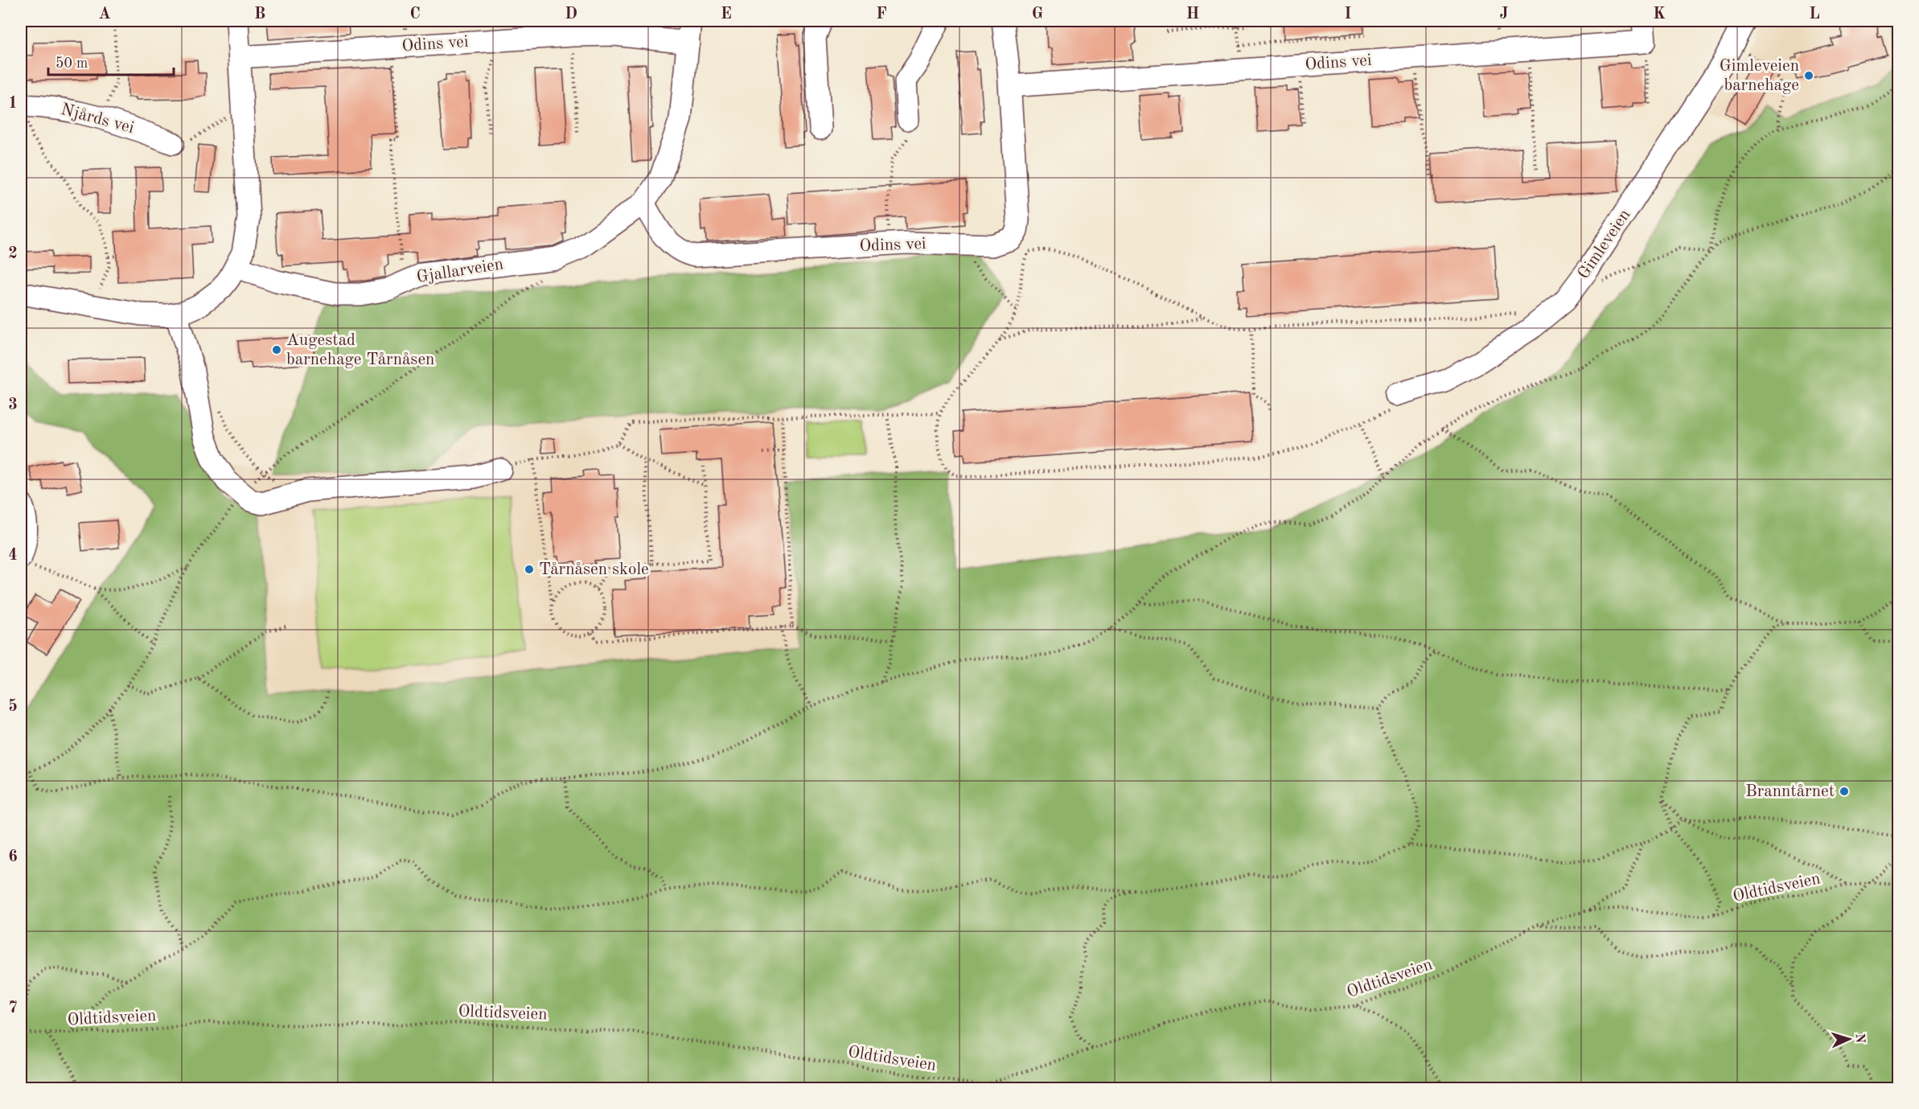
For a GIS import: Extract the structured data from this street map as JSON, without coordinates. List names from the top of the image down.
{
  "streets": {
    "street": [
      "Odins vei",
      "Njårds vei",
      "Gimleveien",
      "Gjallarveien"
    ],
    "path": ["Oldtidsveien"]
  },
  "crossings": [
    ["Odins vei", "Gjallarveien"]
  ],
  "places": [
    "Gimleveien barnehage",
    "Augestad barnehage Tårnåsen",
    "Tårnåsen skole",
    "Branntårnet"
  ],
  "scale_bar": "50 m",
  "north": "right",
  "grid": {
    "columns": [
      "A",
      "B",
      "C",
      "D",
      "E",
      "F",
      "G",
      "H",
      "I",
      "J",
      "K",
      "L"
    ],
    "rows": [
      "1",
      "2",
      "3",
      "4",
      "5",
      "6",
      "7"
    ]
  }
}
